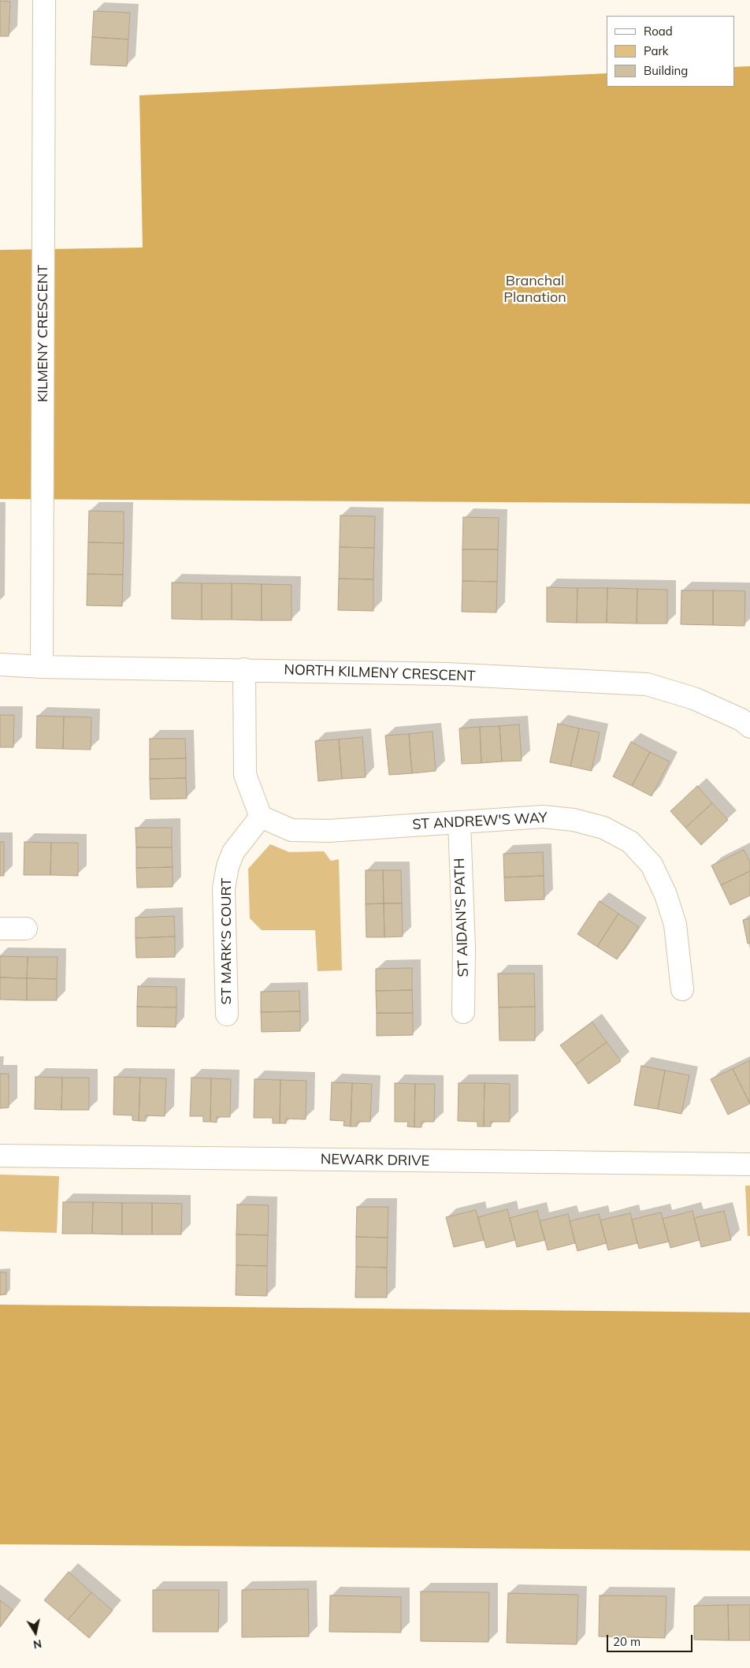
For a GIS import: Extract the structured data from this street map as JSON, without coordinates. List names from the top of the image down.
{
  "streets": {
    "street": [
      "KILMENY CRESCENT",
      "NORTH KILMENY CRESCENT",
      "ST ANDREW'S WAY",
      "ST AIDAN'S PATH",
      "ST MARK'S COURT",
      "NEWARK DRIVE"
    ]
  },
  "crossings": [
    ["KILMENY CRESCENT", "NORTH KILMENY CRESCENT"],
    ["ST ANDREW'S WAY", "ST AIDAN'S PATH"],
    ["ST ANDREW'S WAY", "ST MARK'S COURT"]
  ],
  "parks": ["Branchal Planation"],
  "legend": ["Road", "Park", "Building"],
  "scale_bar": "20 m",
  "north": "bottom"
}
